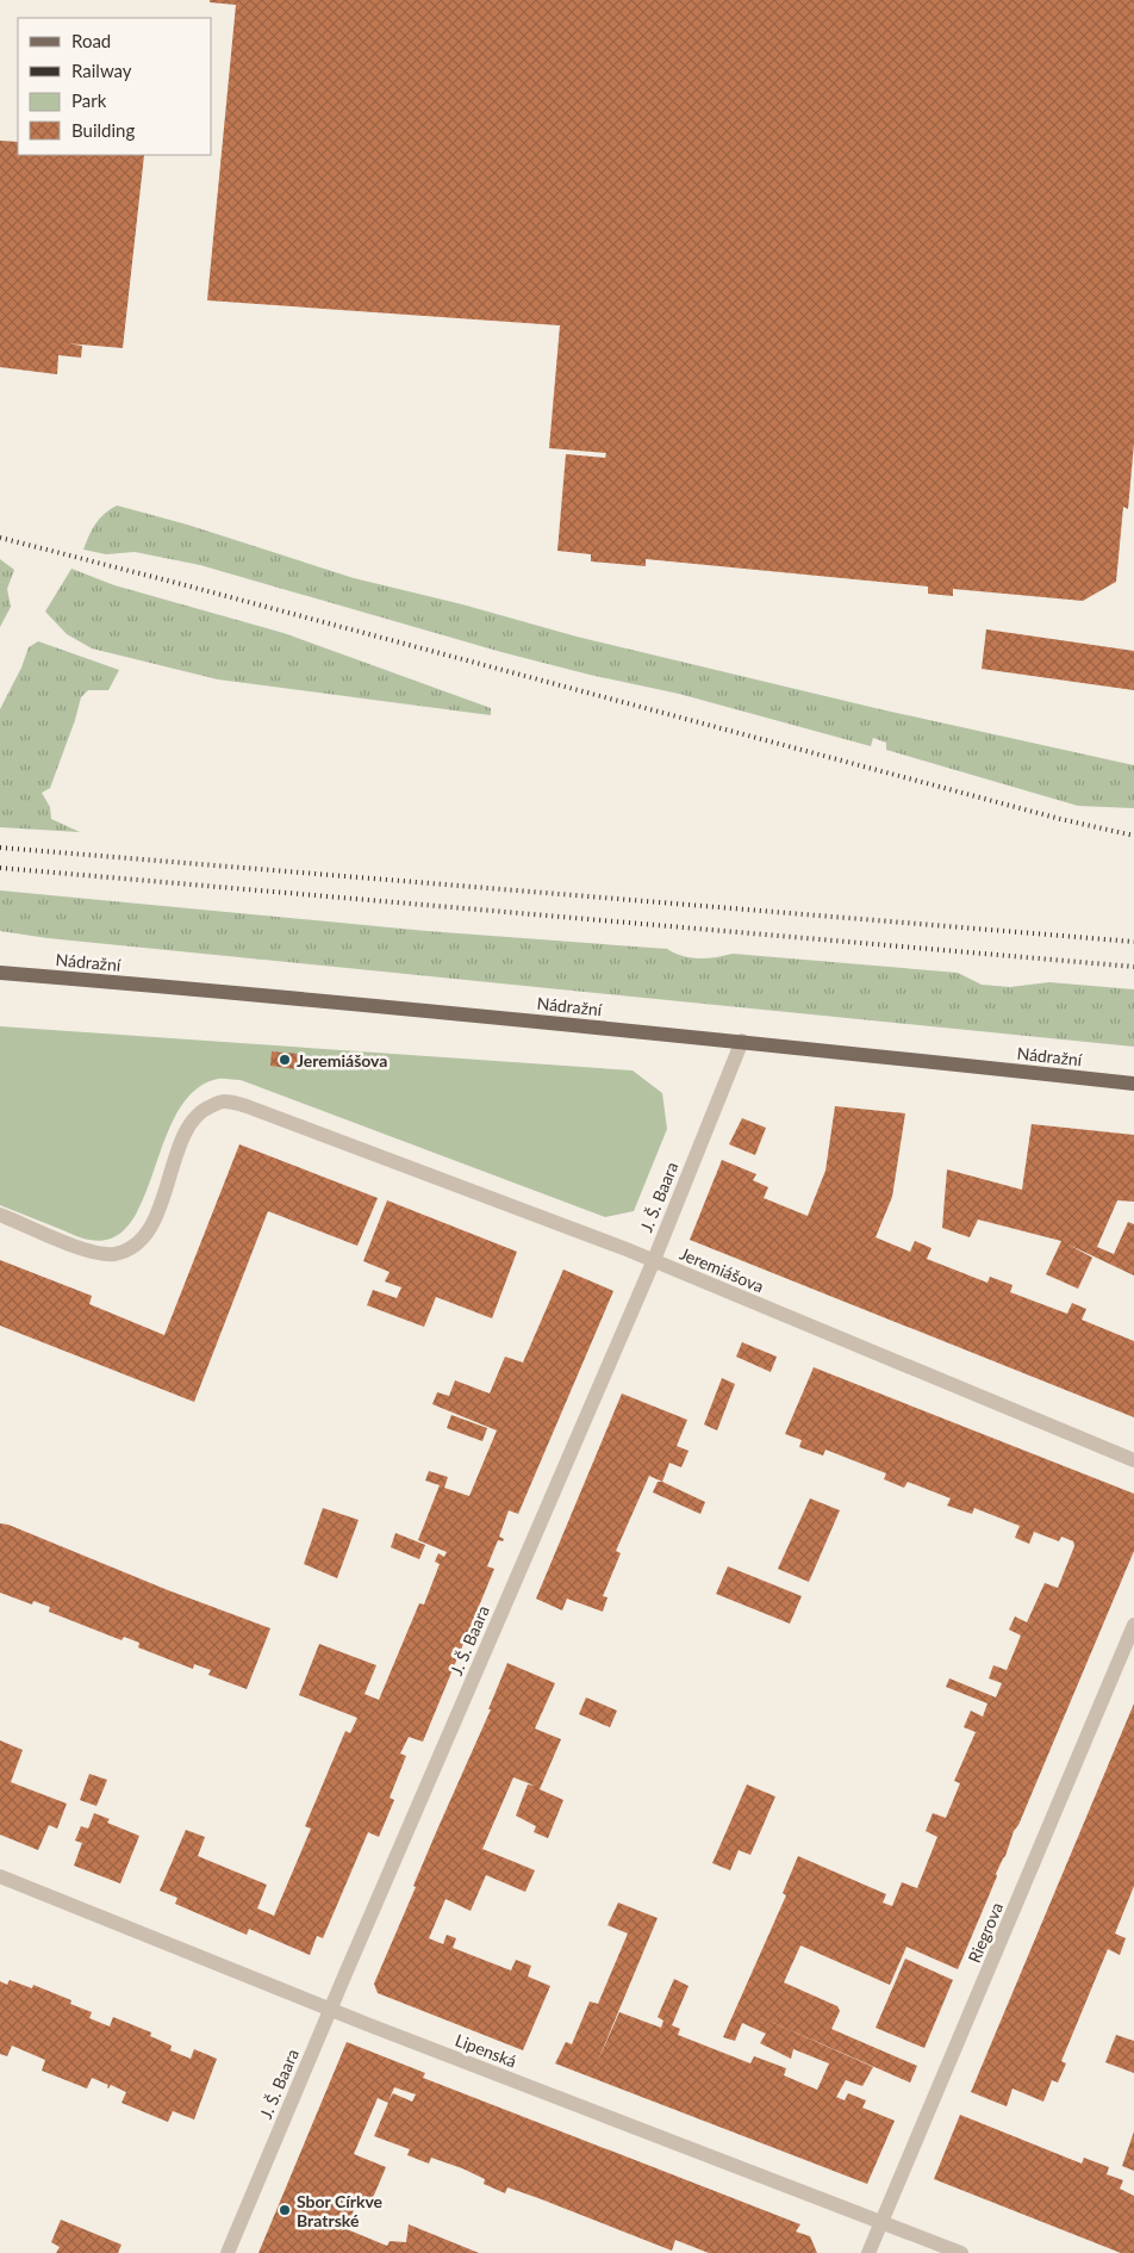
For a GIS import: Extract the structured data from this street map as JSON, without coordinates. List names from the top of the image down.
{
  "streets": {
    "main road": ["Nádražní"],
    "street": [
      "J. Š. Baara",
      "Jeremiášova",
      "Riegrova",
      "Lipenská"
    ]
  },
  "crossings": [
    ["Nádražní", "J. Š. Baara"],
    ["J. Š. Baara", "Jeremiášova"],
    ["J. Š. Baara", "Lipenská"],
    ["Riegrova", "Lipenská"]
  ],
  "places": ["Jeremiášova", "Sbor Církve Bratrské"],
  "legend": [
    "Road",
    "Railway",
    "Park",
    "Building"
  ]
}
